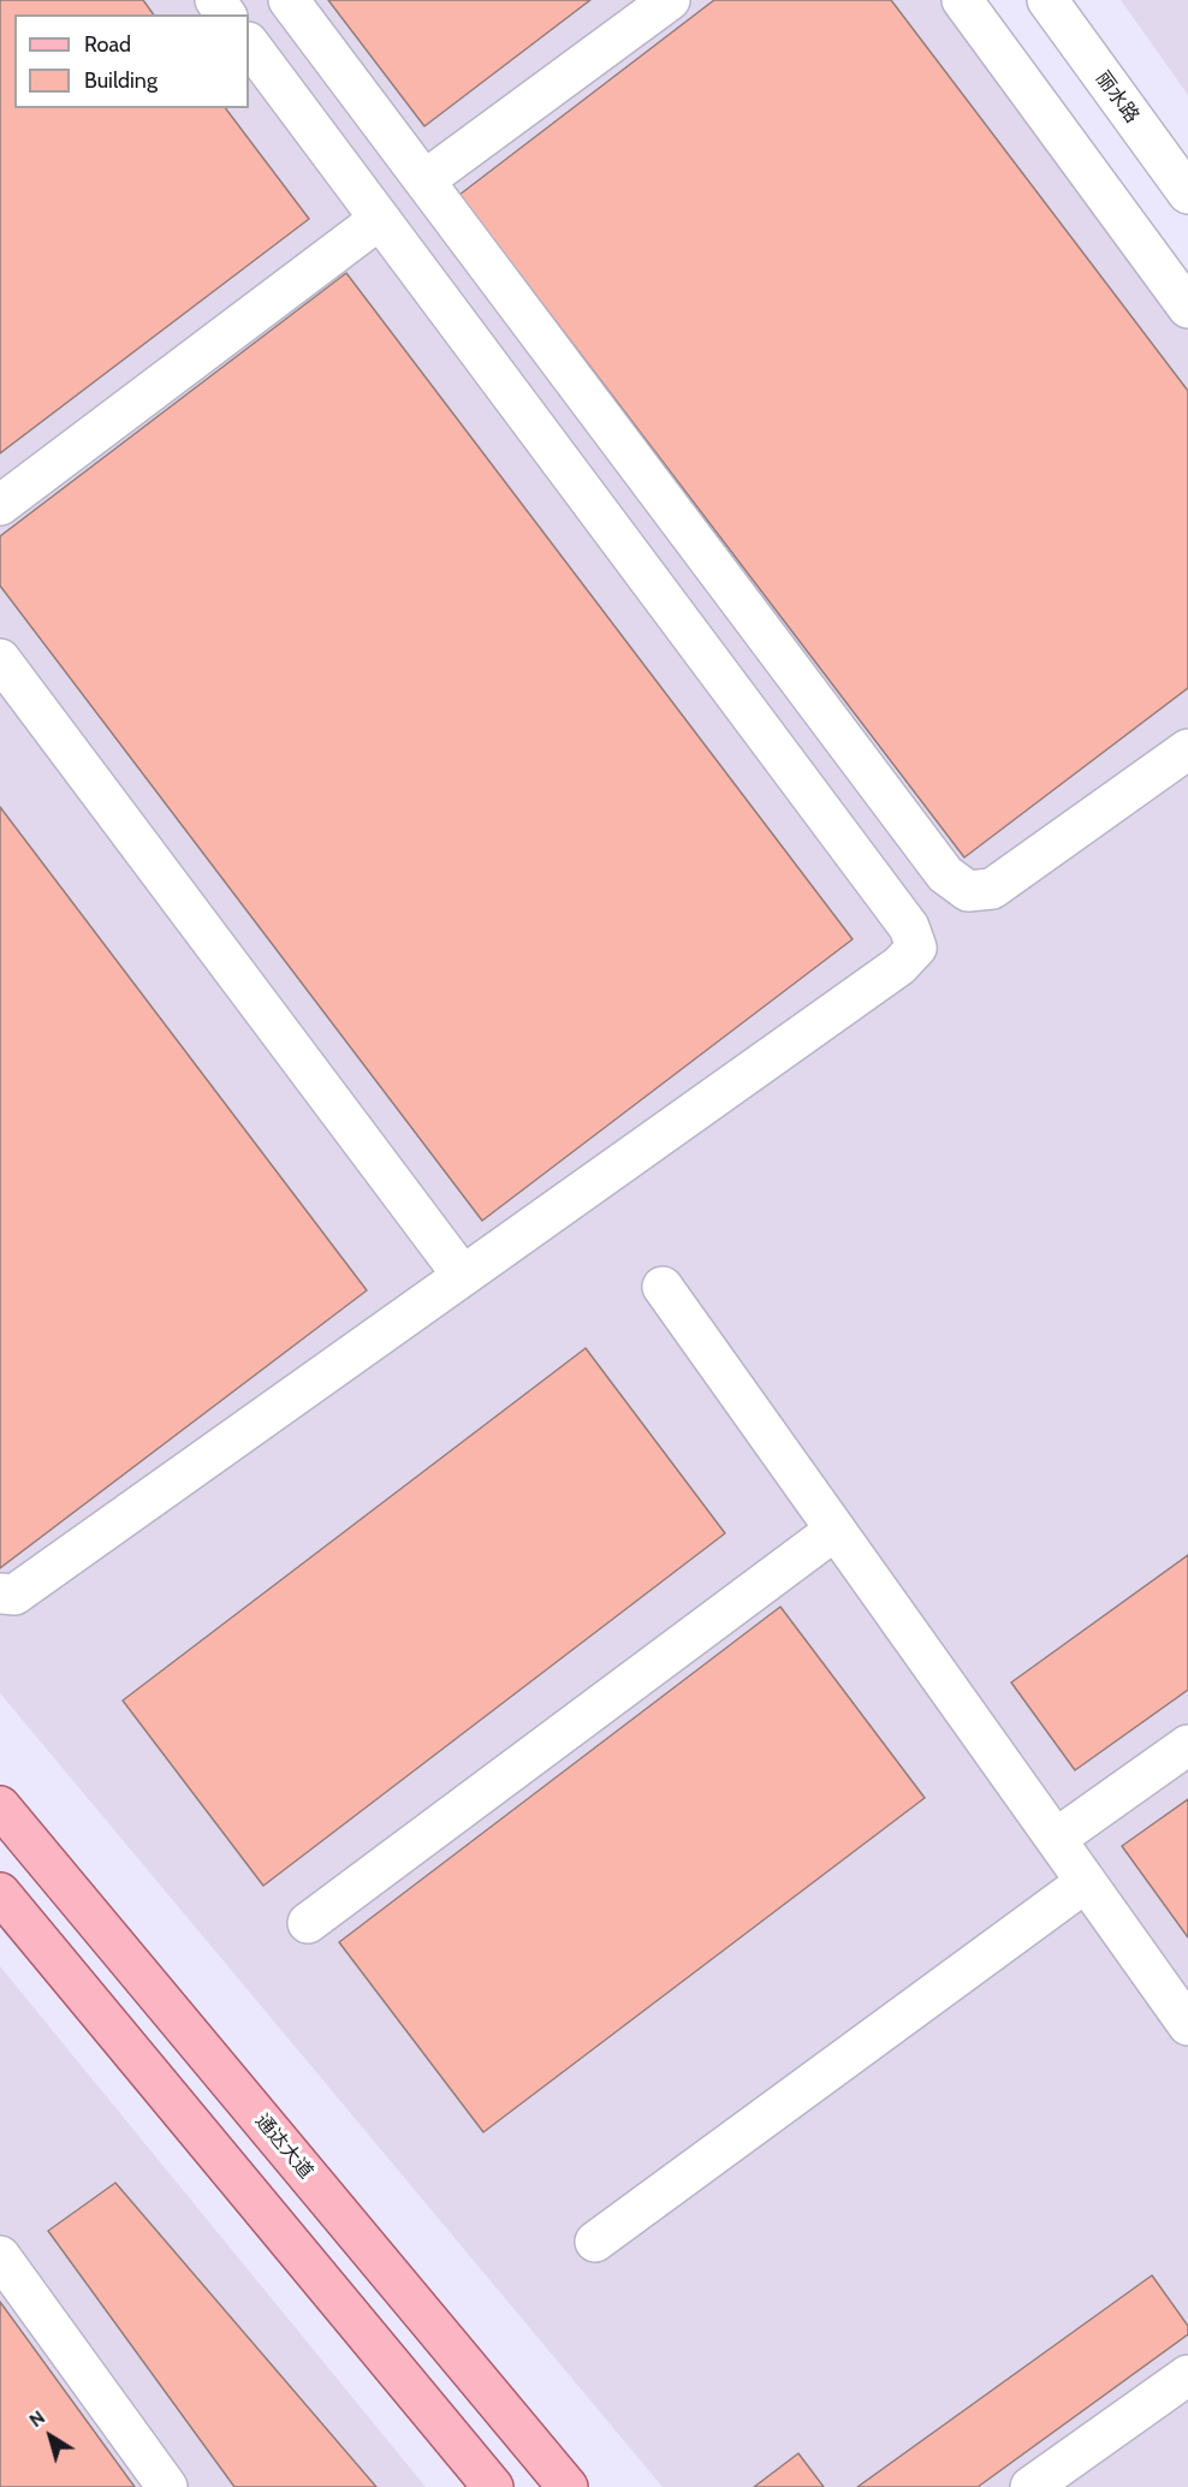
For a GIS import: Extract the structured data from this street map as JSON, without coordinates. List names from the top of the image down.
{
  "streets": {
    "main road": ["通达大道"],
    "street": ["丽水路"]
  },
  "legend": ["Road", "Building"],
  "north": "top left"
}
